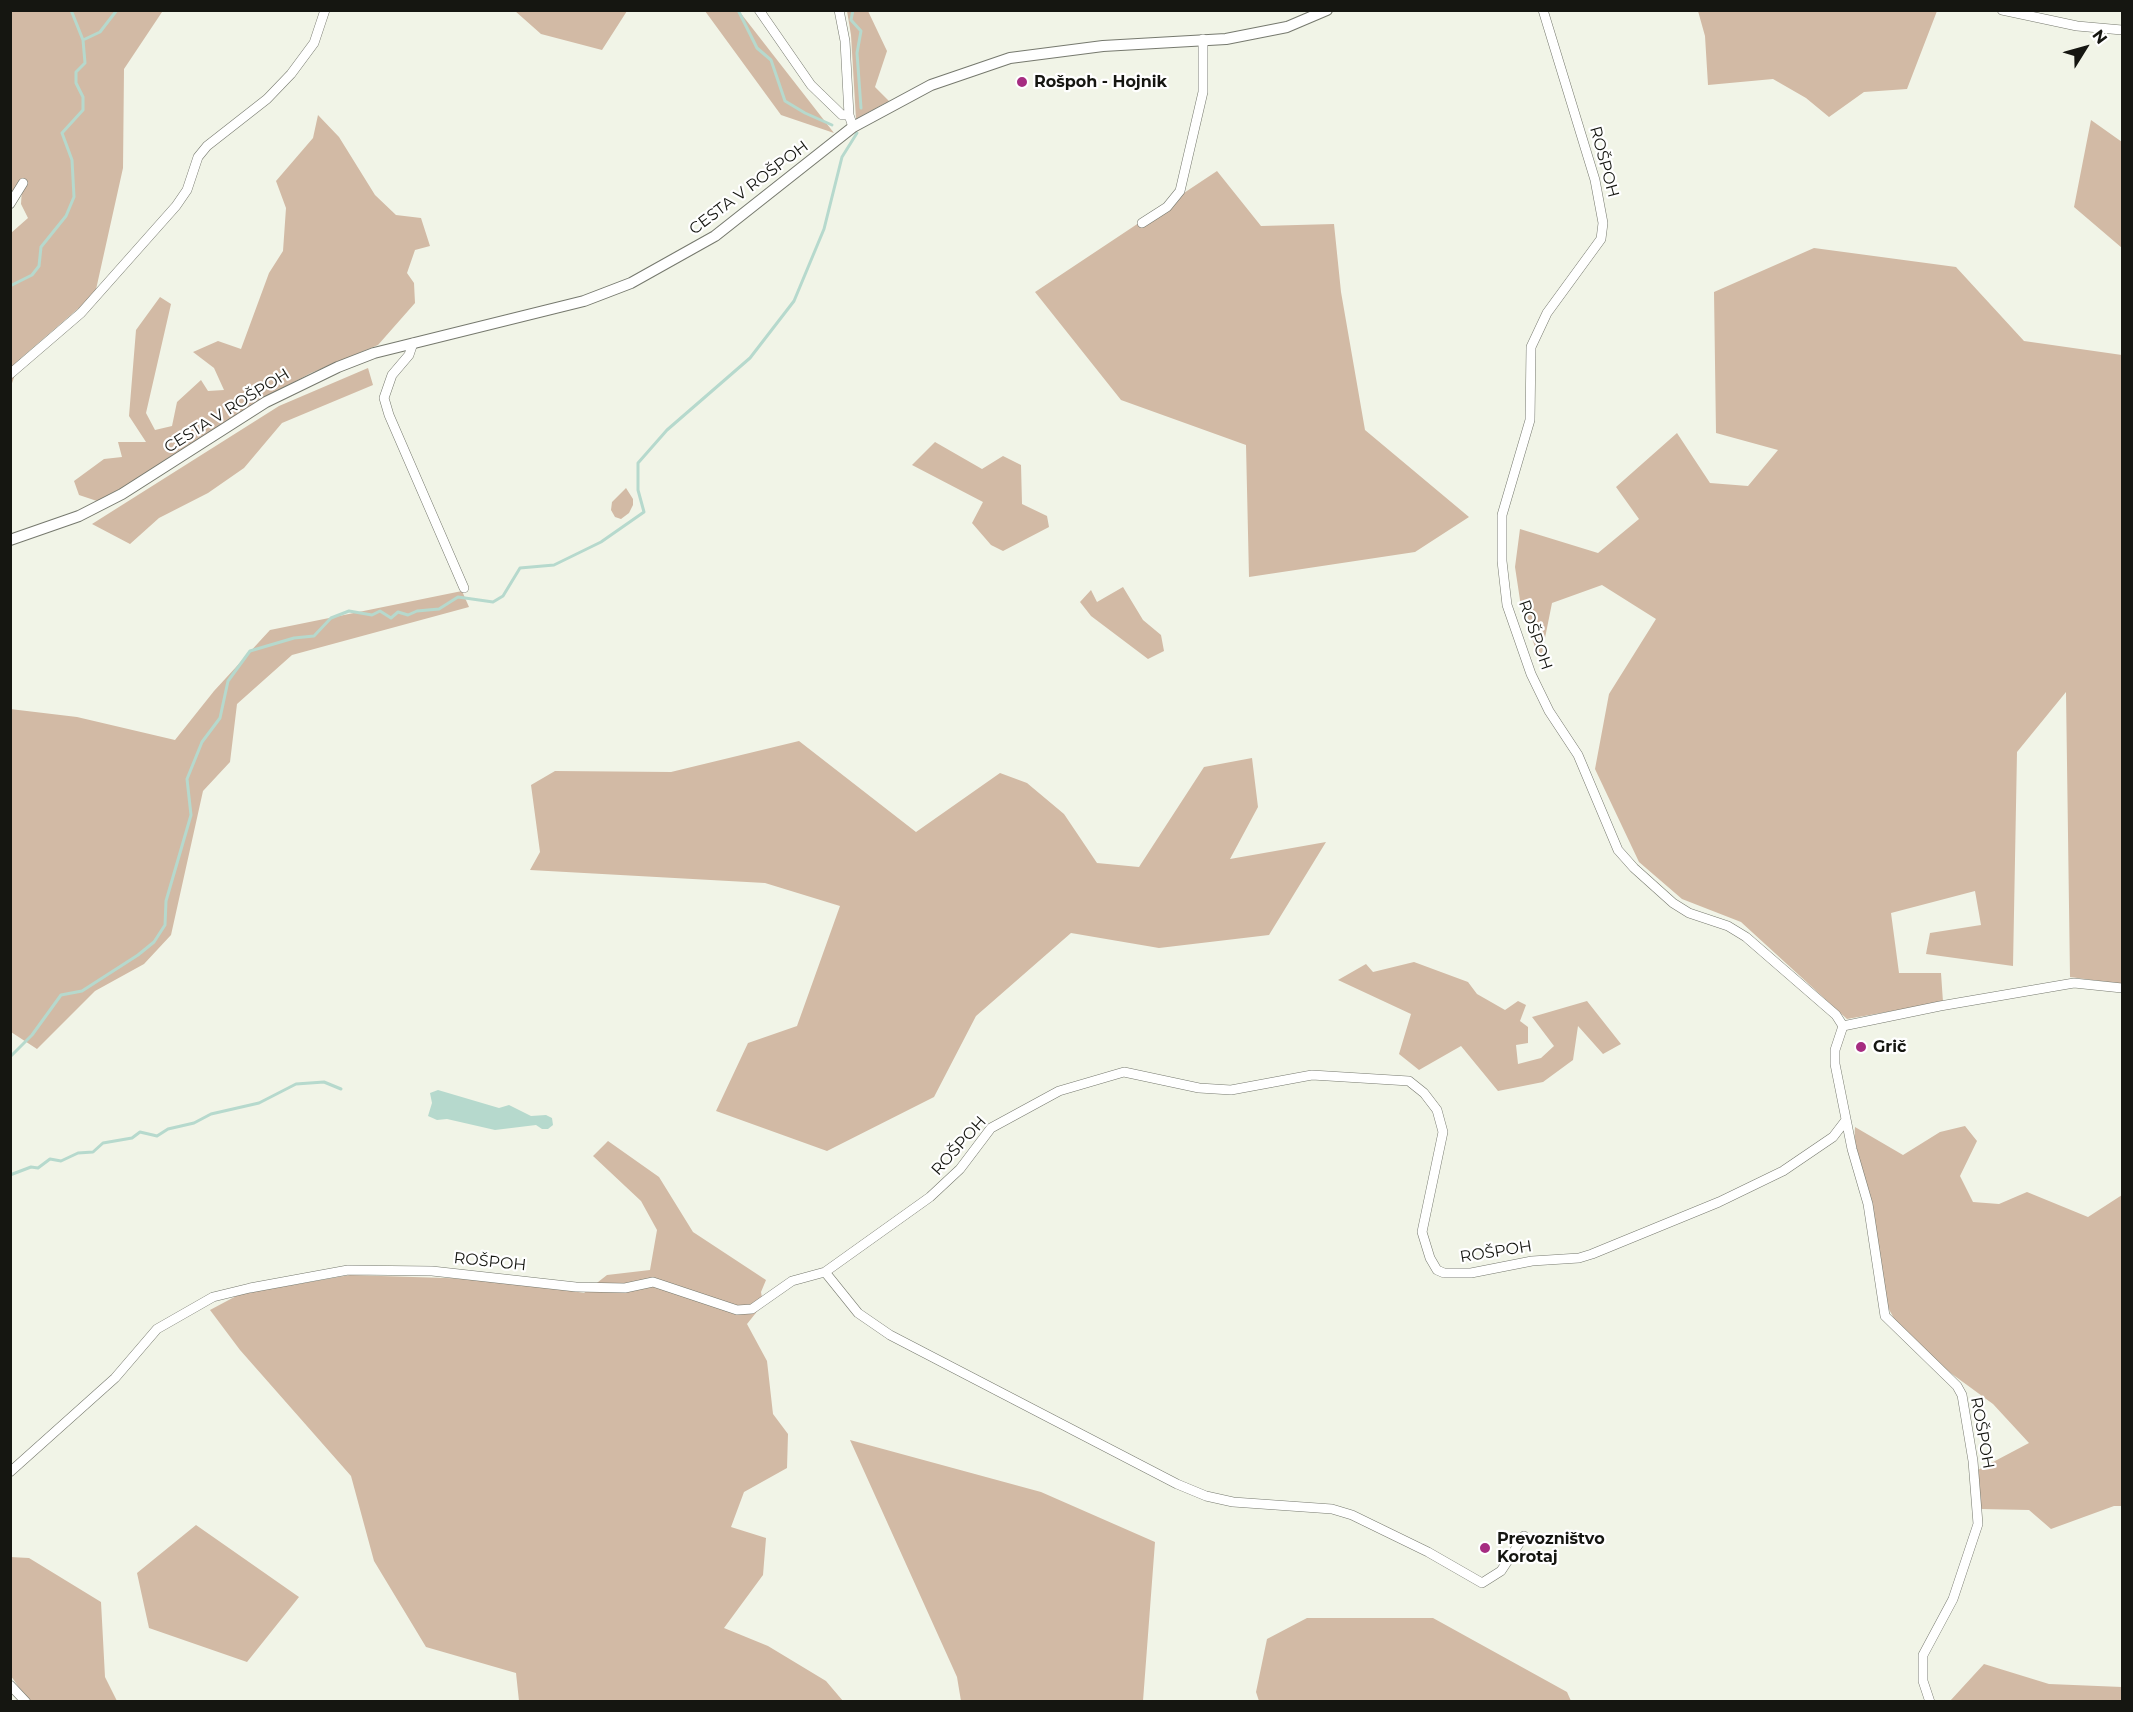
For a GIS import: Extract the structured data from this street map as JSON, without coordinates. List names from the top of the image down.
{
  "streets": {
    "street": ["ROŠPOH", "CESTA V ROŠPOH"]
  },
  "places": ["Rošpoh - Hojnik", "Grič", "Prevozništvo Korotaj"],
  "north": "top right"
}
